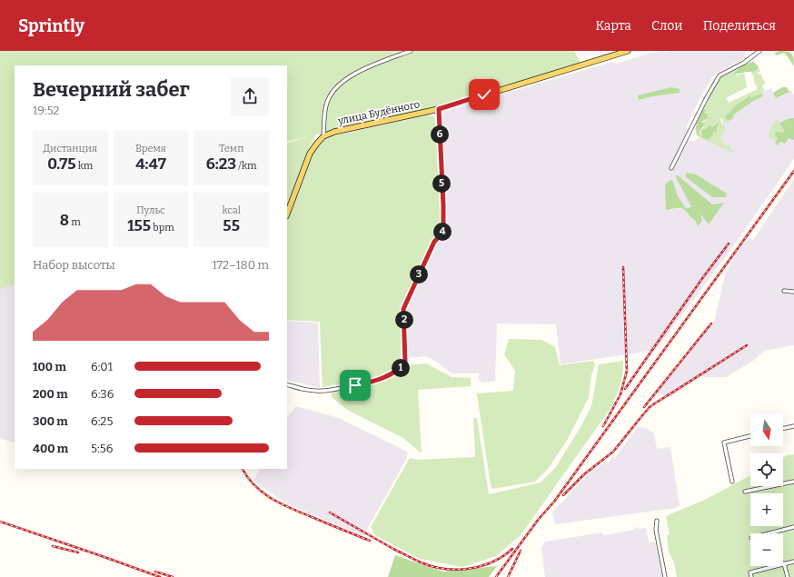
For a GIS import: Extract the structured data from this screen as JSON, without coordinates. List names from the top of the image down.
{
  "streets": {
    "main road": ["улица Будённого"]
  },
  "north": "bottom",
  "page": {
    "header": "Sprintly",
    "nav": ["Карта", "Слои", "Поделиться"],
    "heading": ["Вечерний забег", "19:52"],
    "pins": [
      "6",
      "5",
      "4",
      "3",
      "2",
      "1"
    ],
    "stats": [
      ["Дистанция", "0.75 km"],
      ["Время", "4:47"],
      ["Темп", "6:23 /km"],
      ["8 m"],
      ["Пульс", "155 bpm"],
      ["kcal", "55"]
    ],
    "chart": ["Набор высоты", "172–180 m"],
    "list": [
      {
        "name": "100 m",
        "note": "6:01"
      },
      {
        "name": "200 m",
        "note": "6:36"
      },
      {
        "name": "300 m",
        "note": "6:25"
      },
      {
        "name": "400 m",
        "note": "5:56"
      }
    ],
    "map_buttons": ["+", "−"]
  }
}
